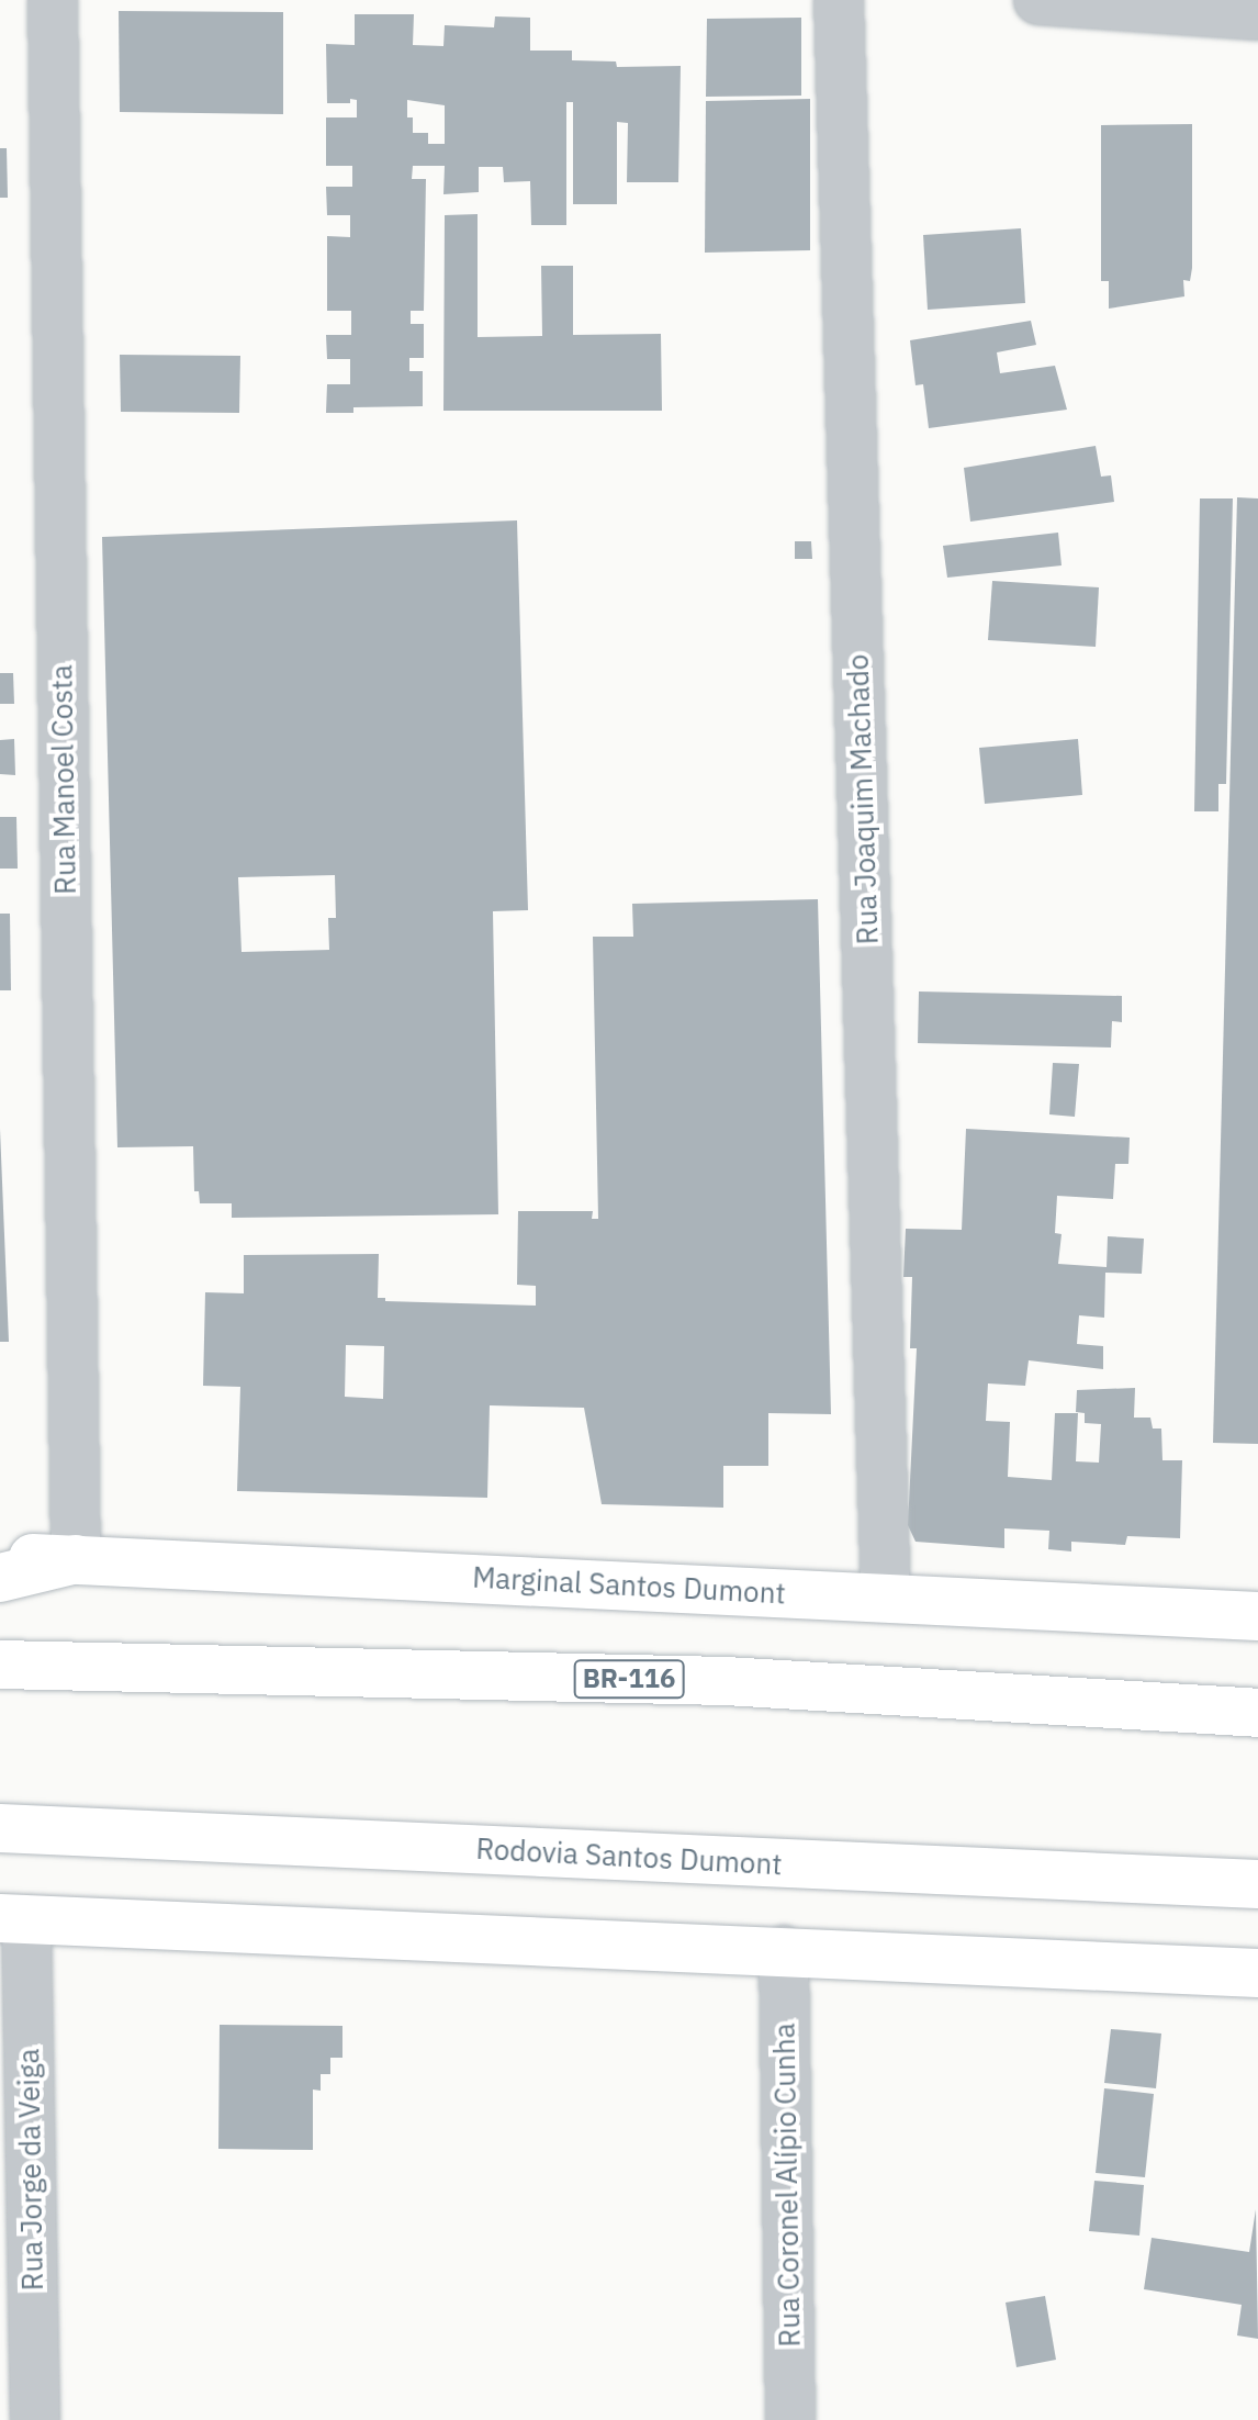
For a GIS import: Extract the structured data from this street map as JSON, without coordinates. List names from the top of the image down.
{
  "streets": {
    "main road": ["Marginal Santos Dumont", "BR-116", "Rodovia Santos Dumont"],
    "street": [
      "Rua Manoel Costa",
      "Rua Joaquim Machado",
      "Rua Jorge da Veiga",
      "Rua Coronel Alípio Cunha"
    ]
  },
  "crossings": [
    ["Rua Manoel Costa", "Marginal Santos Dumont"],
    ["Rua Joaquim Machado", "Marginal Santos Dumont"]
  ]
}
